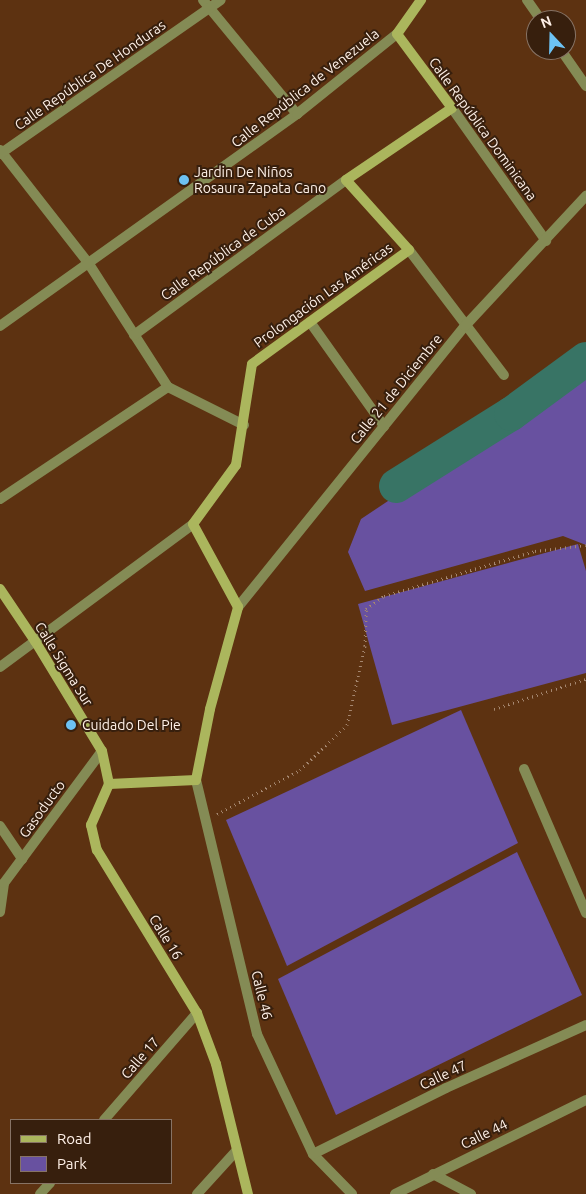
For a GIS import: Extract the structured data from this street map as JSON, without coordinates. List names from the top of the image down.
{
  "streets": {
    "main road": [
      "Calle República de Venezuela",
      "Calle República Dominicana",
      "Calle República de Cuba",
      "Prolongación Las Américas",
      "Calle Sigma Sur",
      "Calle 16"
    ],
    "street": [
      "Calle República De Honduras",
      "Calle 21 de Diciembre",
      "Gasoducto",
      "Calle 46",
      "Calle 17",
      "Calle 47",
      "Calle 44"
    ]
  },
  "crossings": [
    ["Calle República de Venezuela", "Calle República Dominicana"],
    ["Calle República Dominicana", "Calle República de Cuba"],
    ["Calle República Dominicana", "Calle 21 de Diciembre"],
    ["Calle Sigma Sur", "Gasoducto"],
    ["Calle Sigma Sur", "Calle 16"],
    ["Calle 16", "Calle 17"],
    ["Calle 46", "Calle 47"]
  ],
  "places": ["Jardin De Niños Rosaura Zapata Cano", "Cuidado Del Pie"],
  "legend": ["Road", "Park"],
  "north": "top"
}
